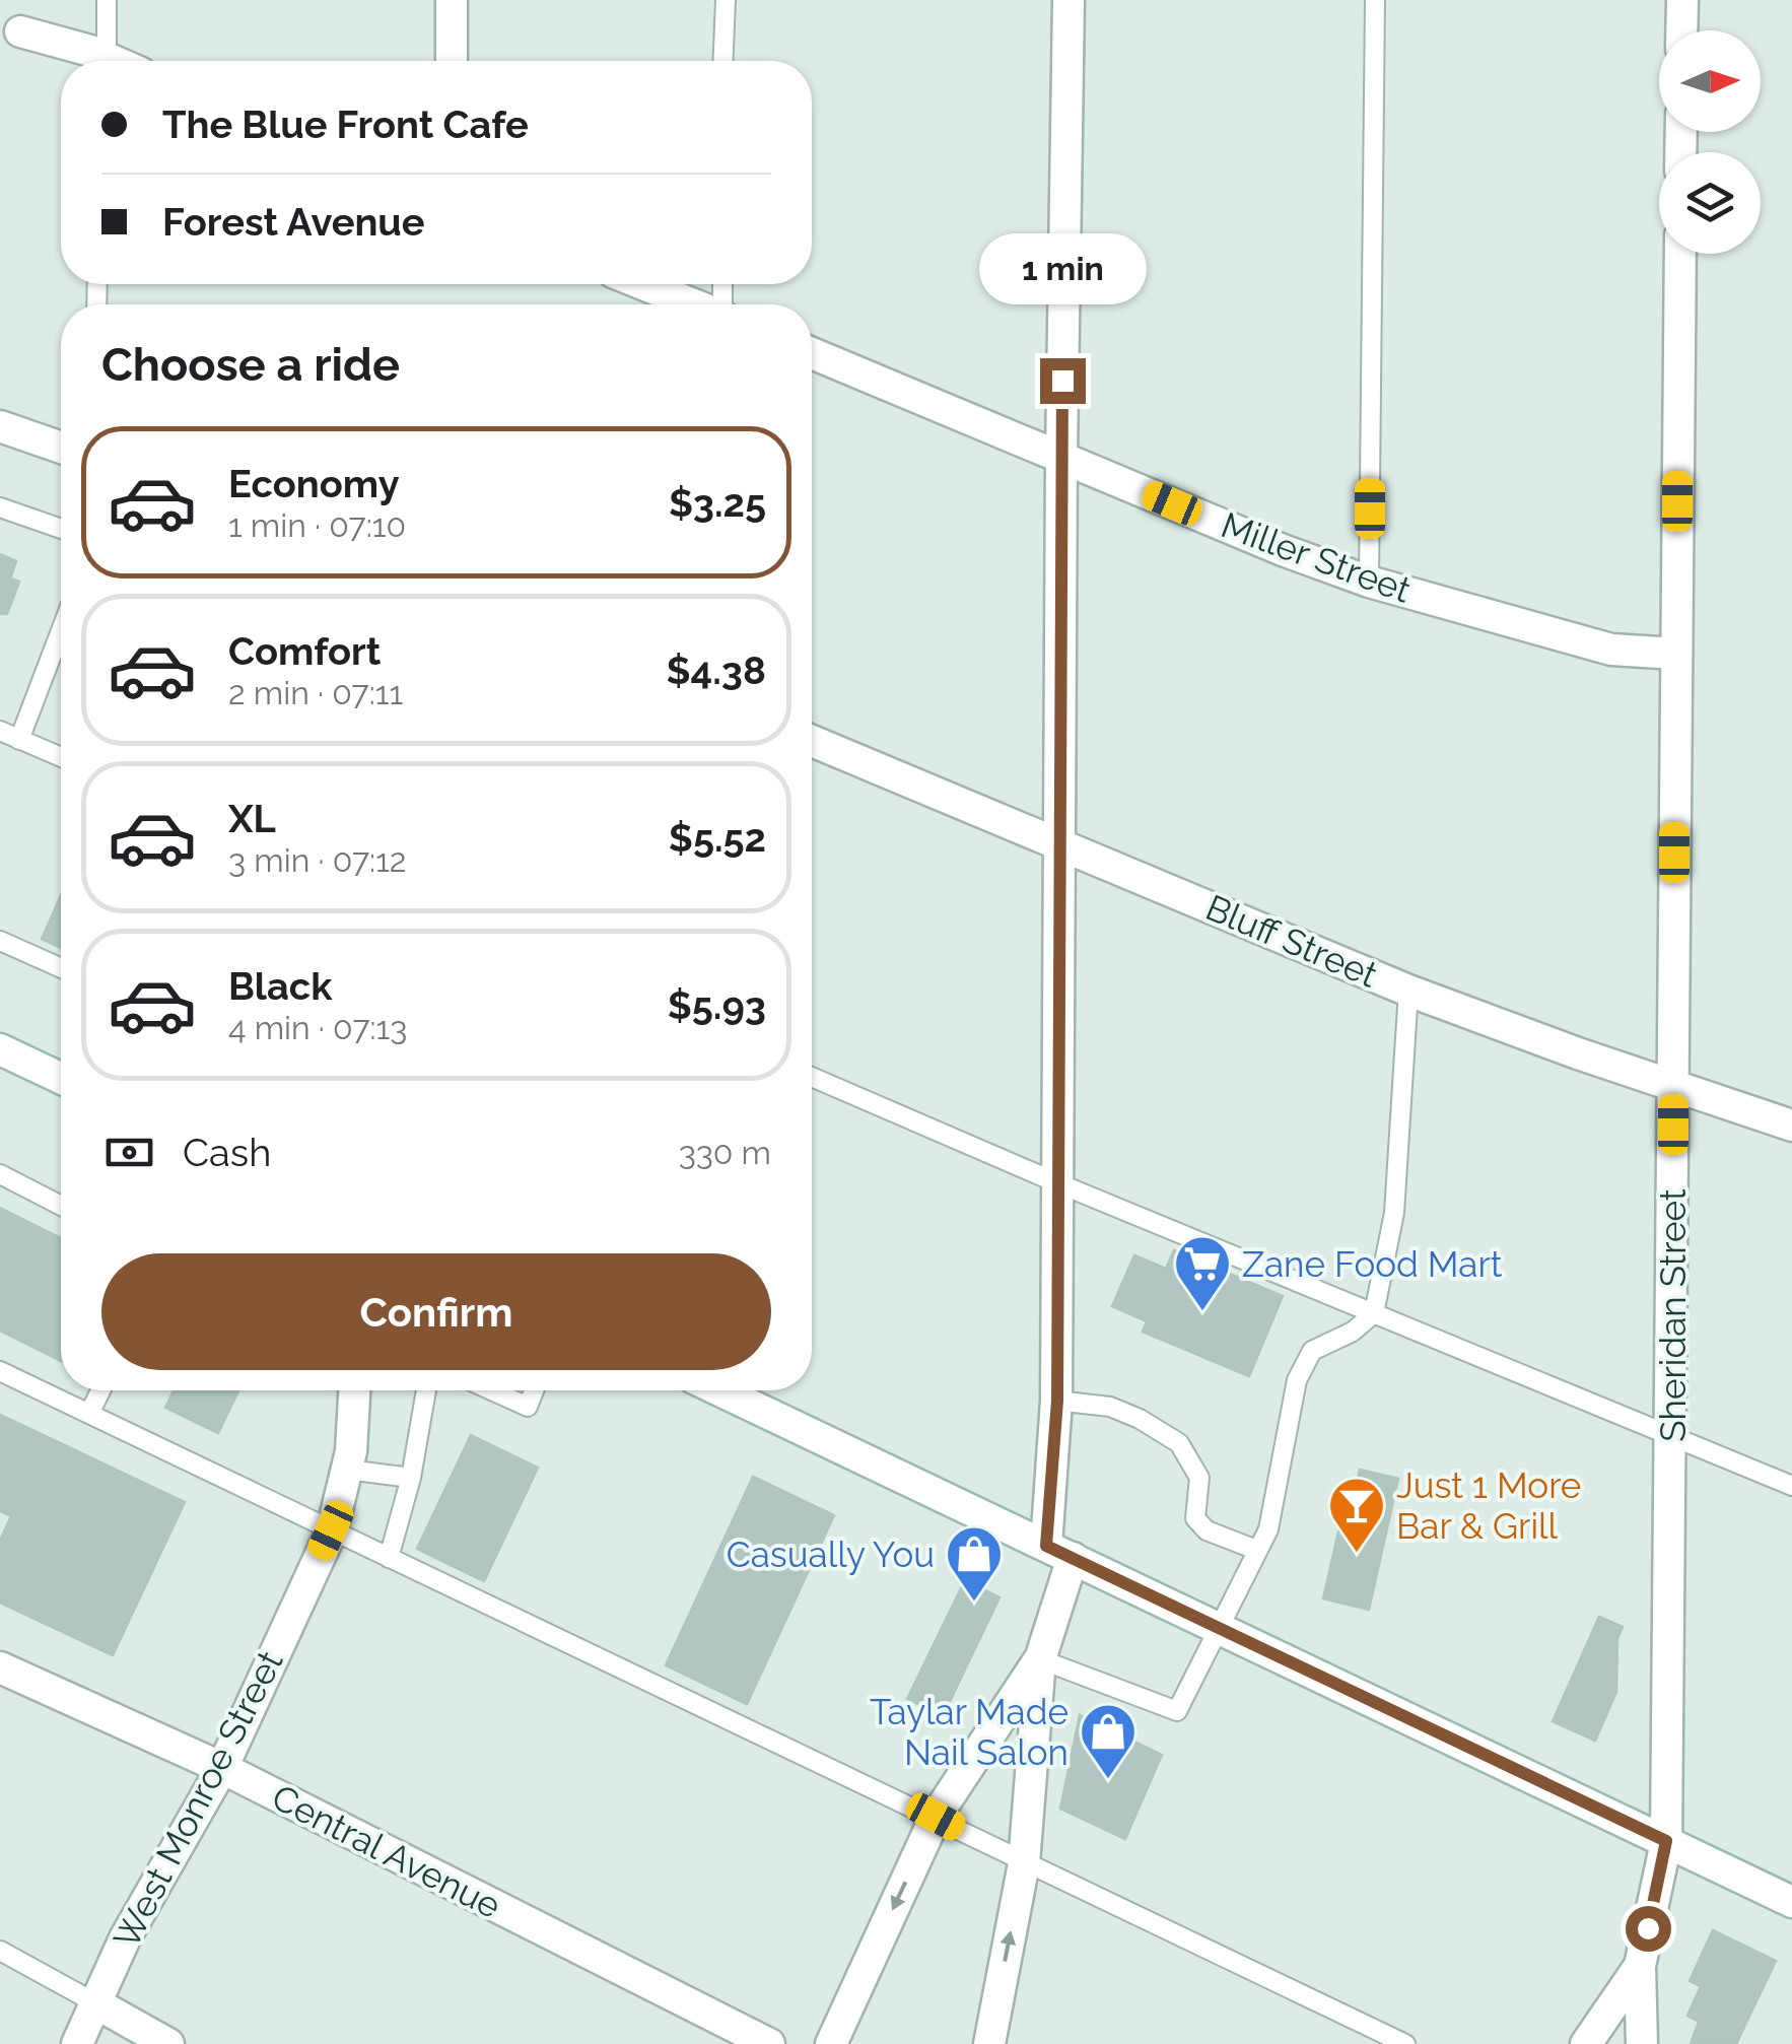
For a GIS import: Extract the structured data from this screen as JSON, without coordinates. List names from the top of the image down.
{
  "streets": {
    "street": [
      "Miller Street",
      "Bluff Street",
      "Sheridan Street",
      "West Monroe Street",
      "Central Avenue"
    ]
  },
  "crossings": [
    ["Miller Street", "Sheridan Street"],
    ["Bluff Street", "Sheridan Street"],
    ["West Monroe Street", "Central Avenue"]
  ],
  "places": {
    "supermarket": ["Zane Food Mart"],
    "bar": ["Just 1 More Bar & Grill"],
    "shop": ["Casually You", "Taylar Made Nail Salon"]
  },
  "north": "right",
  "page": {
    "banner": ["The Blue Front Cafe", "Forest Avenue"],
    "bubble": "1 min",
    "heading": "Choose a ride",
    "list": [
      {
        "name": "Economy",
        "note": "1 min · 07:10",
        "value": "$3.25"
      },
      {
        "name": "Comfort",
        "note": "2 min · 07:11",
        "value": "$4.38"
      },
      {
        "name": "XL",
        "note": "3 min · 07:12",
        "value": "$5.52"
      },
      {
        "name": "Black",
        "note": "4 min · 07:13",
        "value": "$5.93"
      }
    ],
    "pay": ["Cash", "330 m"],
    "buttons": "Confirm"
  }
}
